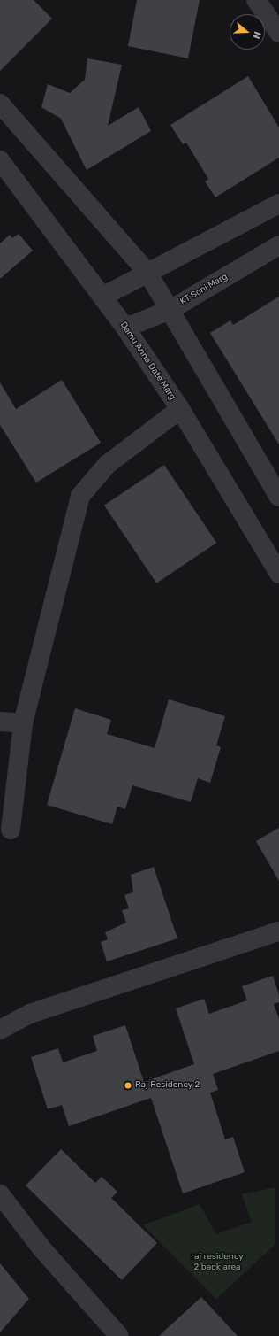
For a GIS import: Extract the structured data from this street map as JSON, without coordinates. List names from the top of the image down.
{
  "streets": {
    "street": ["KT Soni Marg", "Damu Anna Date Marg"]
  },
  "crossings": [
    ["KT Soni Marg", "Damu Anna Date Marg"]
  ],
  "parks": ["raj residency 2 back area"],
  "places": ["Raj Residency 2"],
  "north": "right"
}
